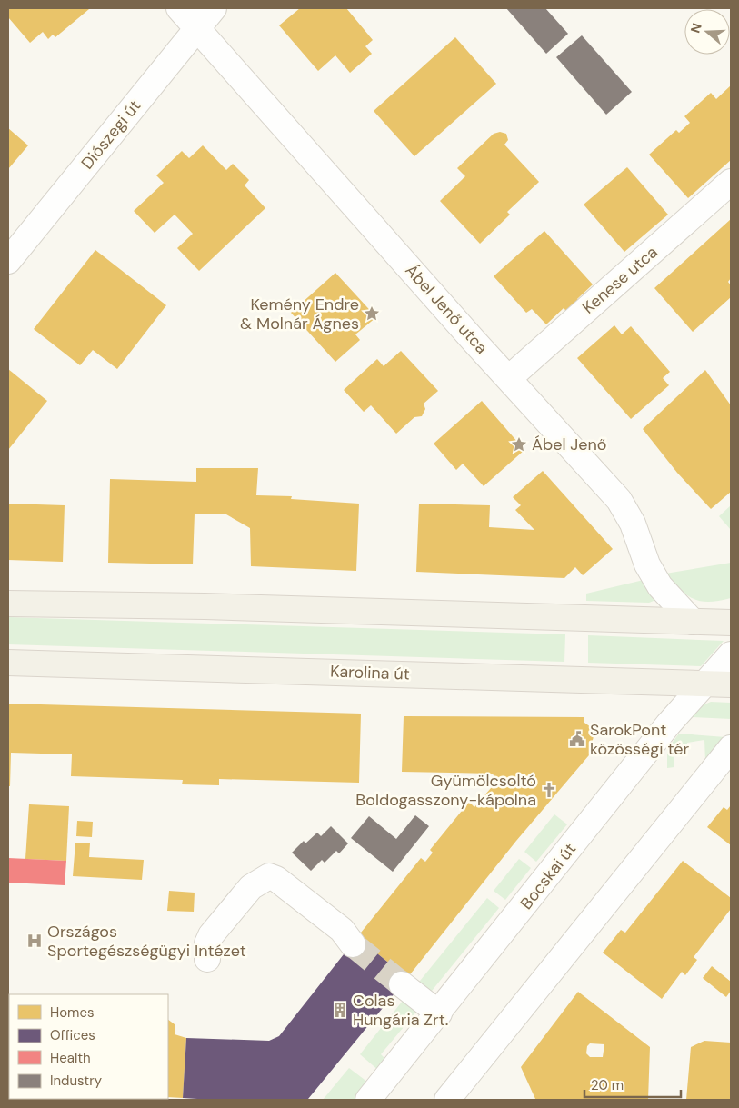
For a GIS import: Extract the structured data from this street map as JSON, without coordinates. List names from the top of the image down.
{
  "streets": {
    "main road": ["Karolina út"],
    "street": [
      "Diószegi út",
      "Kenese utca",
      "Ábel Jenő utca",
      "Bocskai út"
    ]
  },
  "crossings": [
    ["Diószegi út", "Ábel Jenő utca"],
    ["Kenese utca", "Ábel Jenő utca"],
    ["Karolina út", "Bocskai út"]
  ],
  "places": {
    "place": ["Kemény Endre & Molnár Ágnes", "Ábel Jenő"],
    "public building": ["SarokPont közösségi tér"],
    "church": ["Gyümölcsoltó Boldogasszony-kápolna"],
    "hospital": ["Országos Sportegészségügyi Intézet"],
    "building": ["Colas Hungária Zrt."]
  },
  "legend": [
    "Homes",
    "Offices",
    "Health",
    "Industry"
  ],
  "scale_bar": "20 m",
  "north": "left"
}
